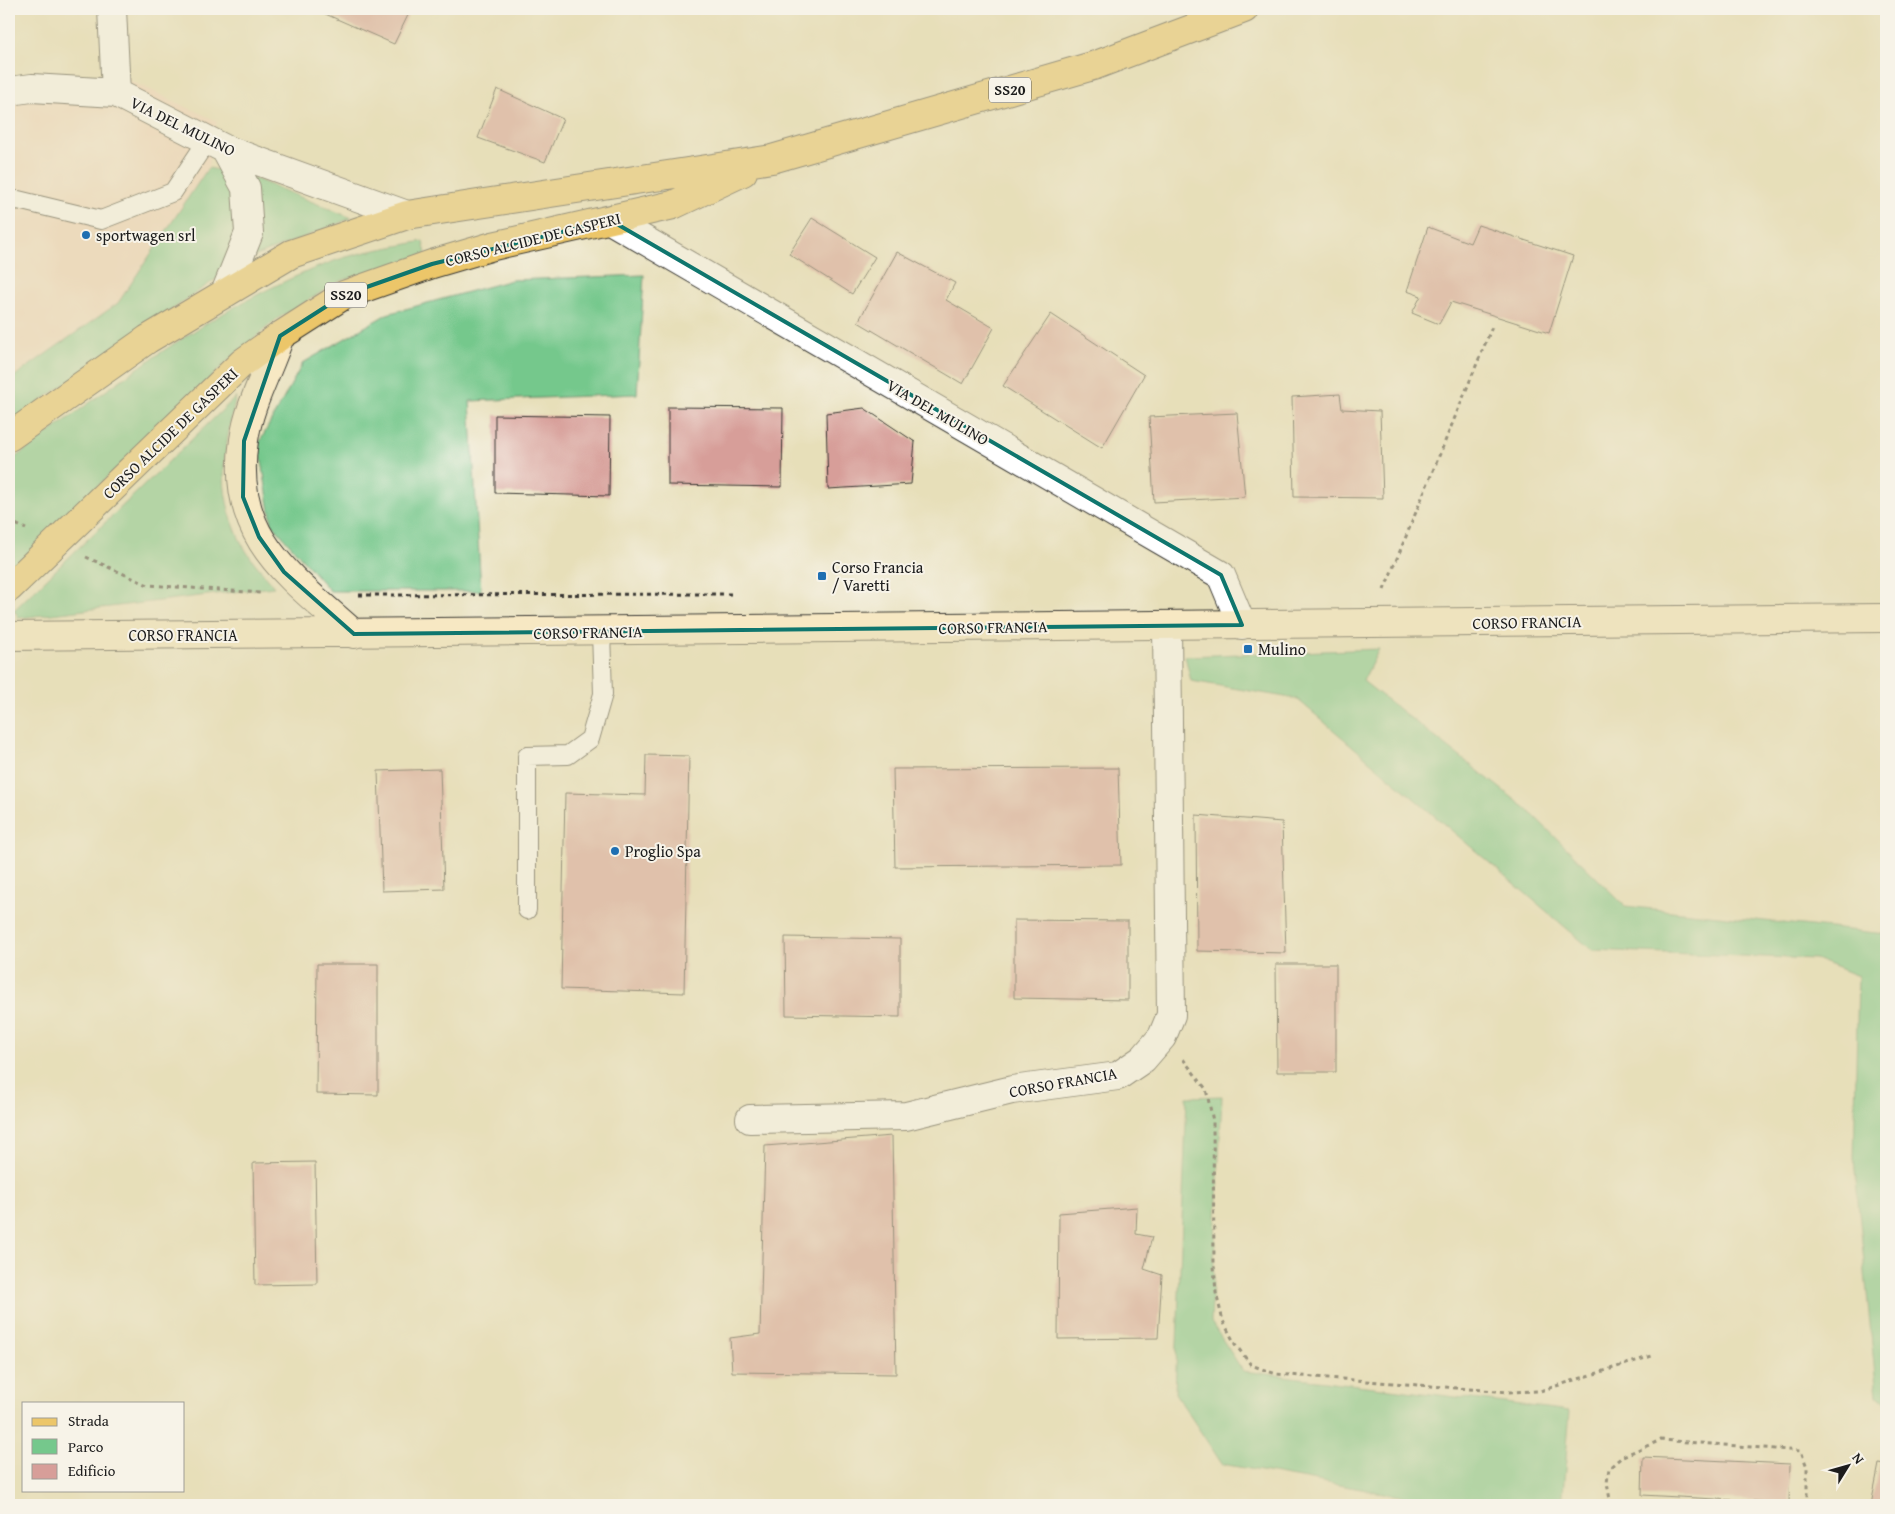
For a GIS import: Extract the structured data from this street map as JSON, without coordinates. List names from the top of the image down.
{
  "streets": {
    "main road": ["SS20", "CORSO ALCIDE DE GASPERI", "CORSO FRANCIA"],
    "street": ["VIA DEL MULINO"]
  },
  "crossings": [
    ["VIA DEL MULINO", "CORSO ALCIDE DE GASPERI"],
    ["VIA DEL MULINO", "CORSO FRANCIA"]
  ],
  "places": {
    "other": ["sportwagen srl", "Proglio Spa"],
    "transit": ["Corso Francia / Varetti", "Mulino"]
  },
  "legend": ["Strada", "Parco", "Edificio"],
  "north": "top right"
}
